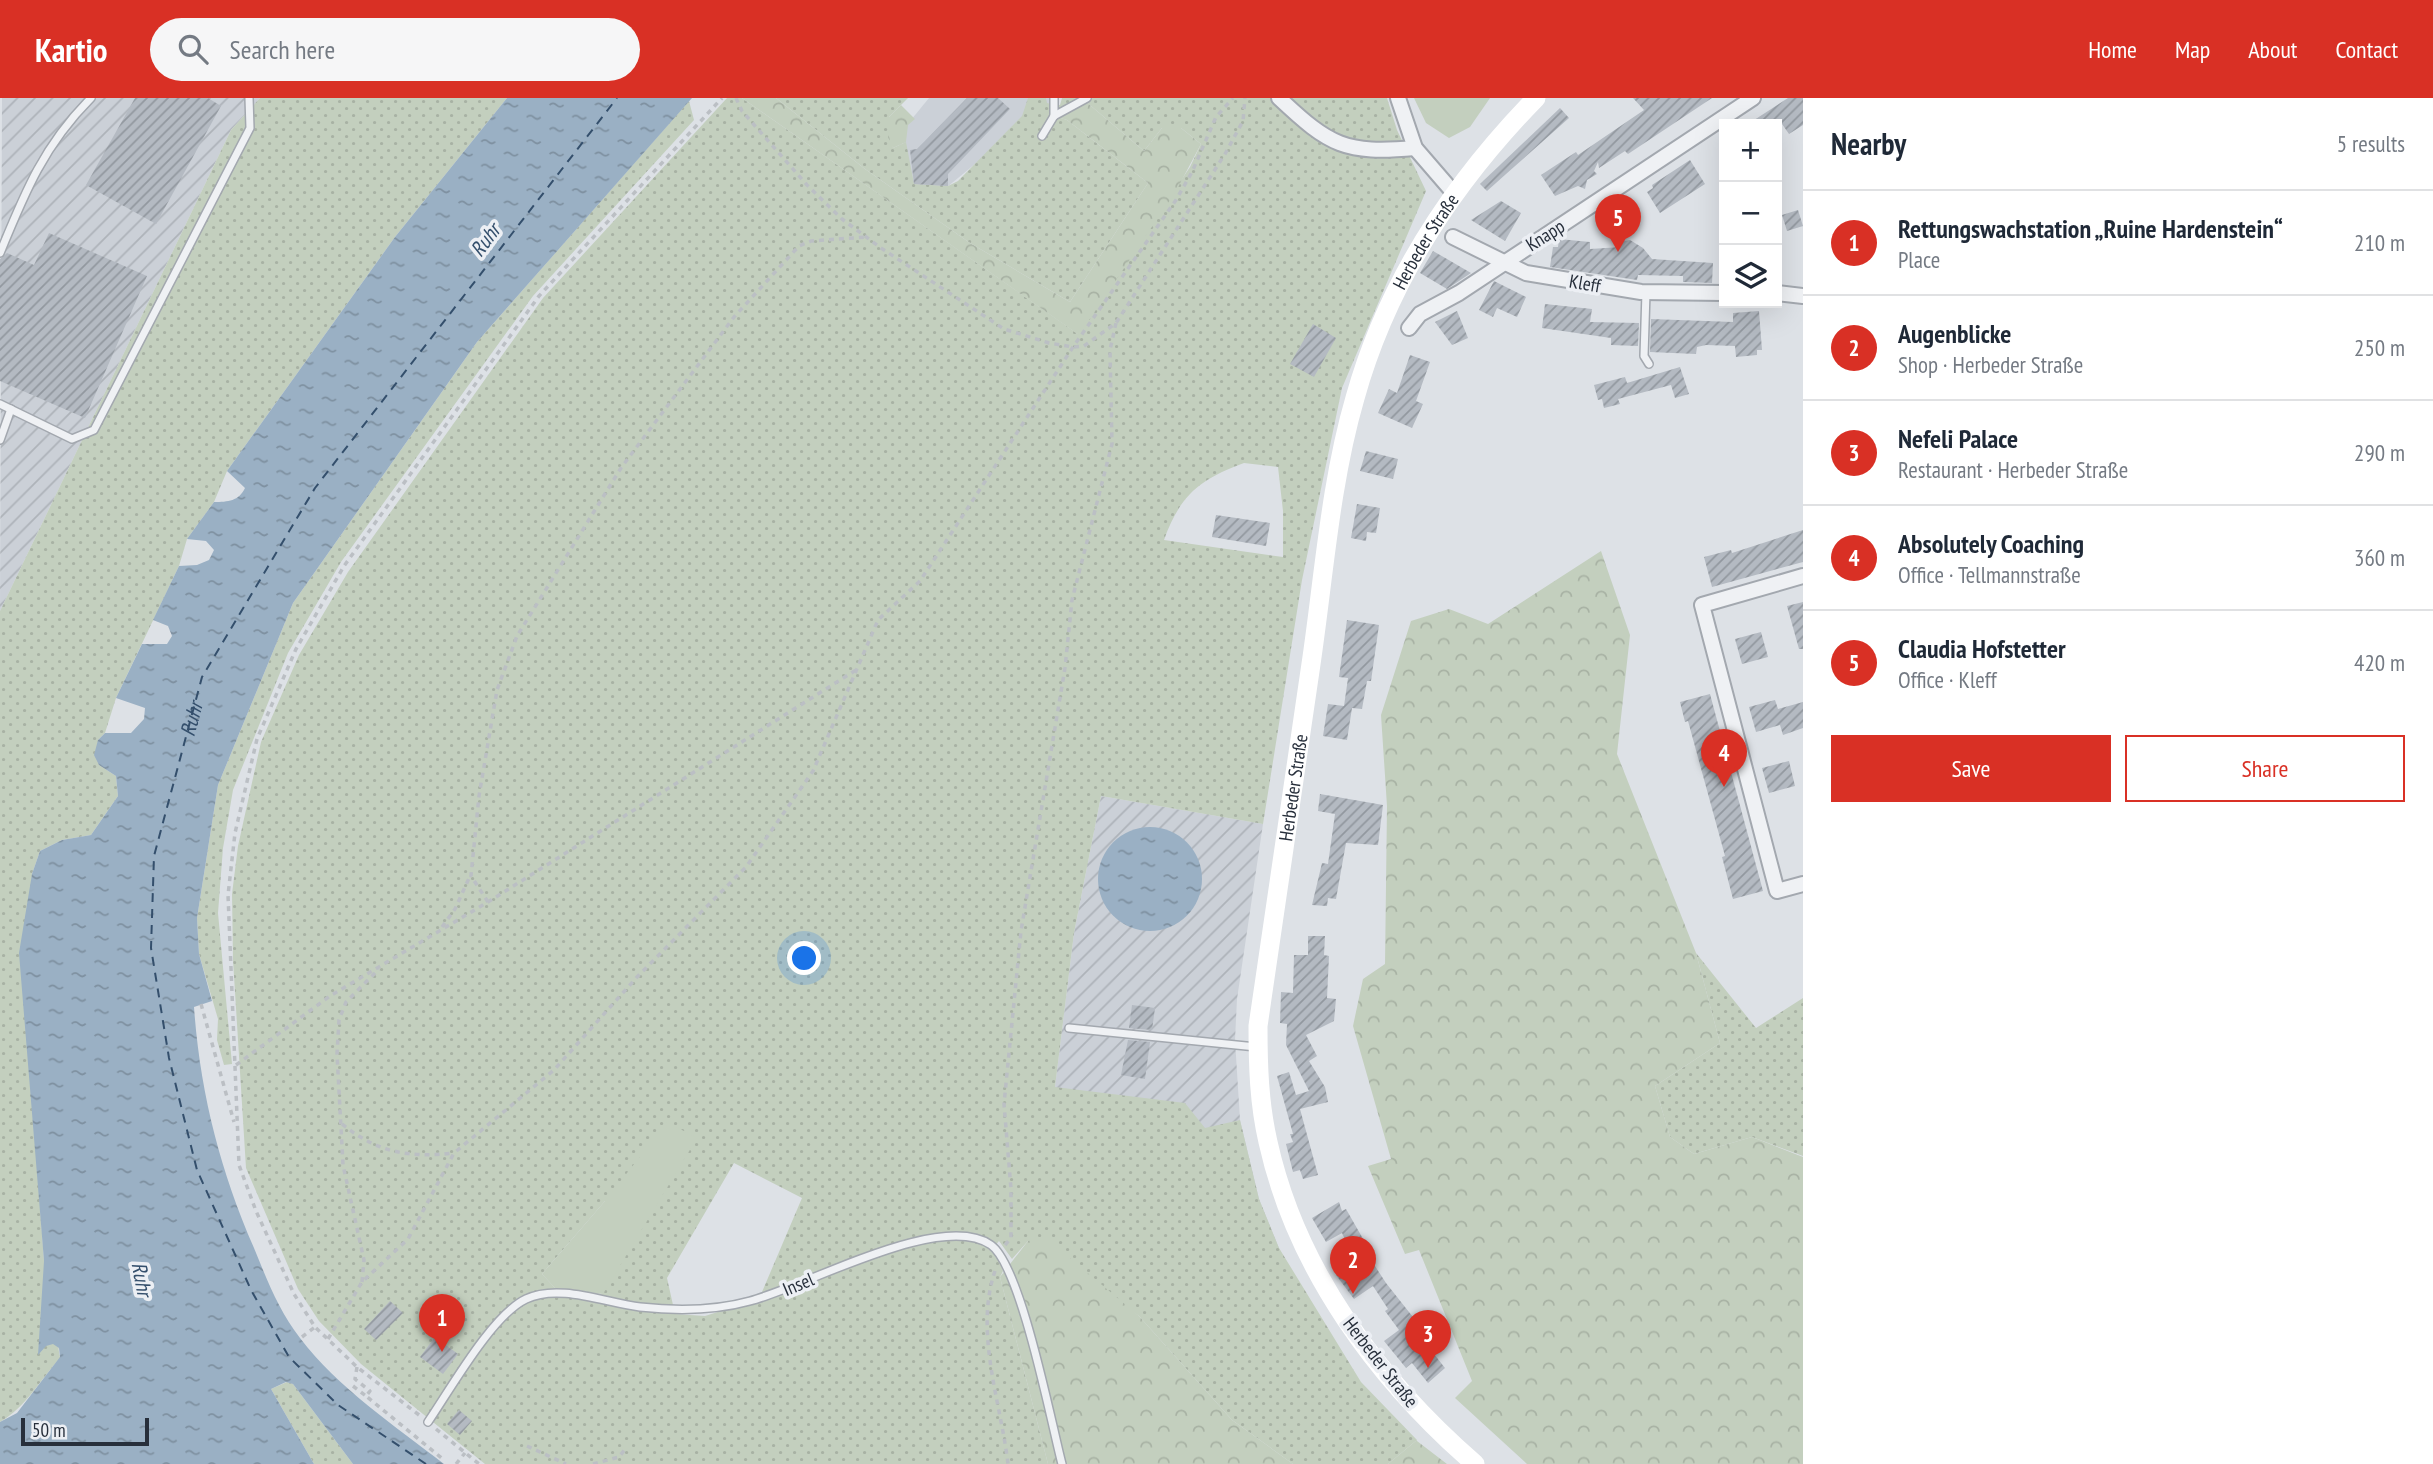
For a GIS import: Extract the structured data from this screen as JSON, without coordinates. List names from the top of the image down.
{
  "streets": {
    "main road": ["Herbeder Straße"],
    "street": ["Knapp", "Kleff"],
    "lane": ["Insel"]
  },
  "crossings": [
    ["Knapp", "Kleff"]
  ],
  "water": ["Ruhr"],
  "scale_bar": "50 m",
  "page": {
    "header": "Kartio",
    "search": "Search here",
    "nav": [
      "Home",
      "Map",
      "About",
      "Contact"
    ],
    "heading": ["Nearby", "5 results"],
    "map_buttons": ["+", "−"],
    "list": [
      {
        "mark": "1",
        "name": "Rettungswachstation „Ruine Hardenstein“",
        "note": "Place",
        "value": "210 m"
      },
      {
        "mark": "2",
        "name": "Augenblicke",
        "note": "Shop · Herbeder Straße",
        "value": "250 m"
      },
      {
        "mark": "3",
        "name": "Nefeli Palace",
        "note": "Restaurant · Herbeder Straße",
        "value": "290 m"
      },
      {
        "mark": "4",
        "name": "Absolutely Coaching",
        "note": "Office · Tellmannstraße",
        "value": "360 m"
      },
      {
        "mark": "5",
        "name": "Claudia Hofstetter",
        "note": "Office · Kleff",
        "value": "420 m"
      }
    ],
    "pins": [
      "5",
      "4",
      "2",
      "1",
      "3"
    ],
    "buttons": ["Save", "Share"],
    "scale": "50 m"
  }
}
